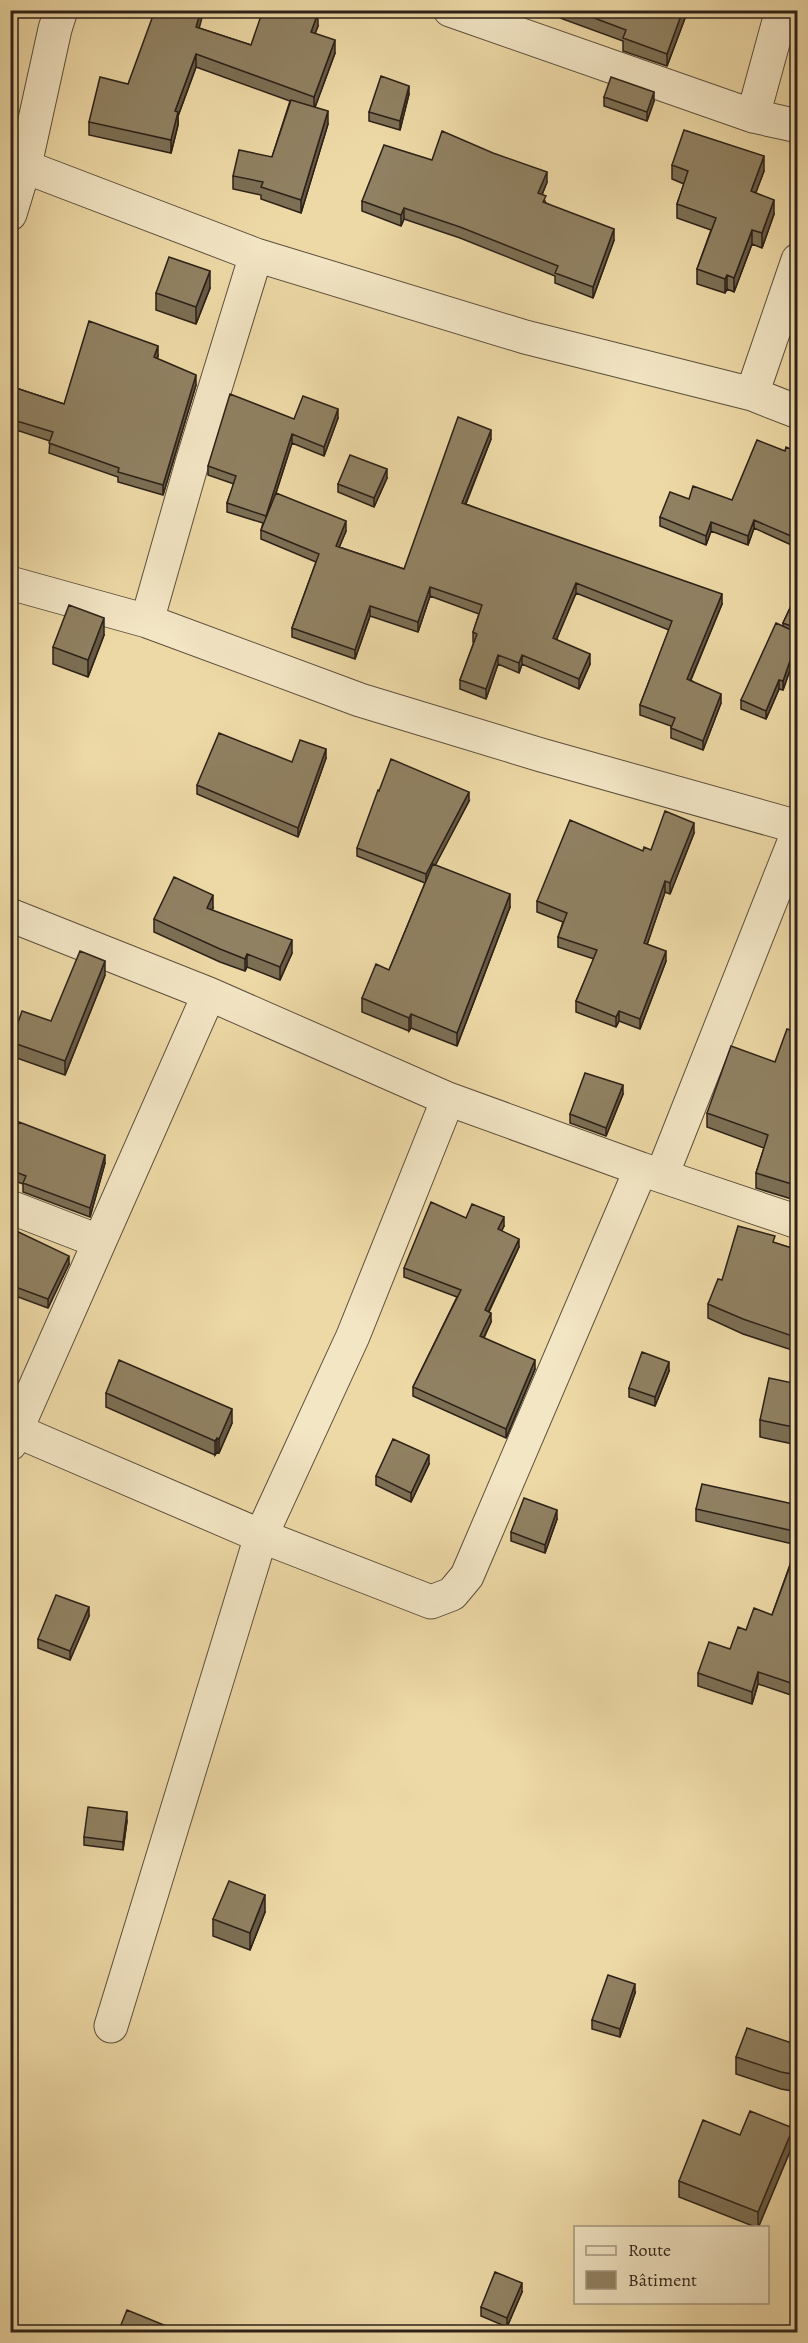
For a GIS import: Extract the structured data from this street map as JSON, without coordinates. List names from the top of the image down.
{
  "legend": ["Route", "Bâtiment"]
}
